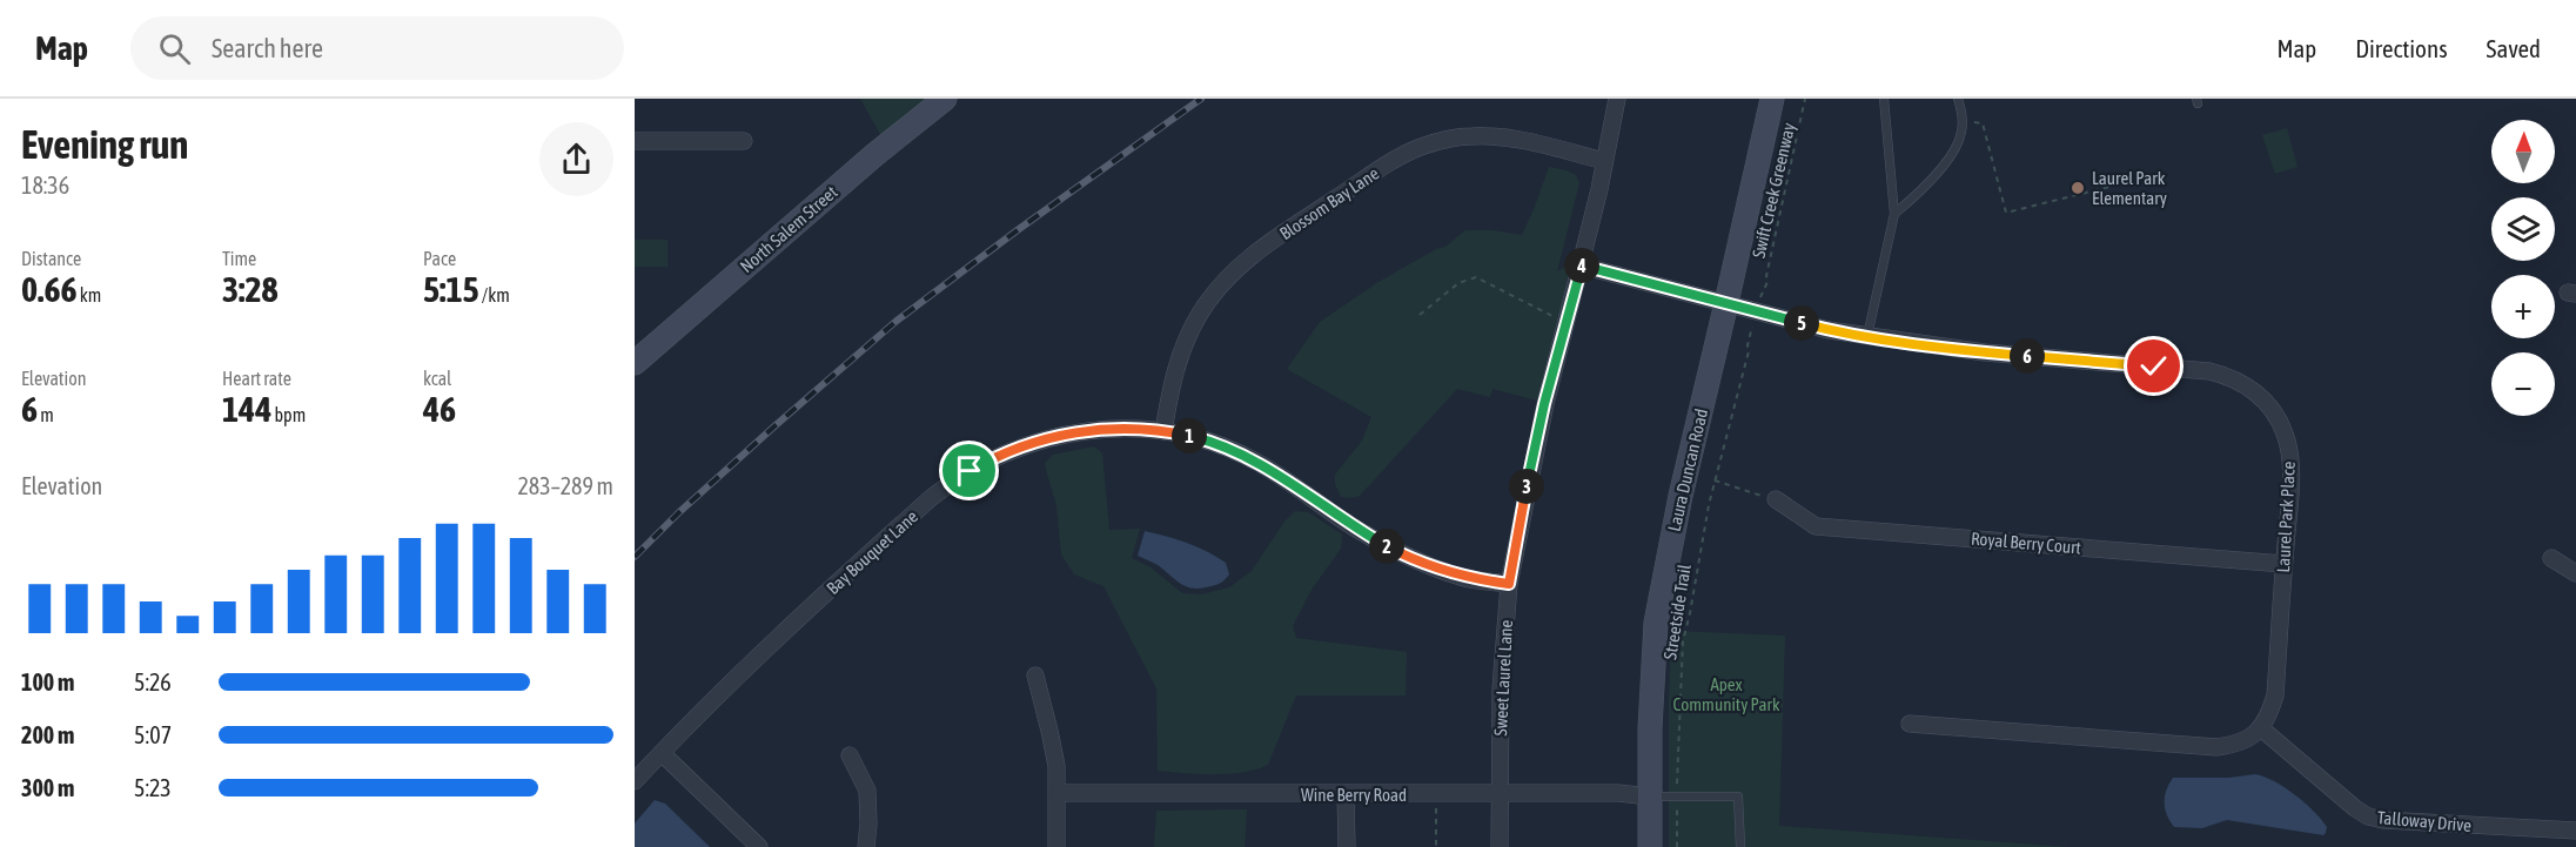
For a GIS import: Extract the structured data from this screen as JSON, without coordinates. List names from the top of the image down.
{
  "streets": {
    "street": [
      "Blossom Bay Lane",
      "North Salem Street",
      "Laura Duncan Road",
      "Laurel Park Place",
      "Royal Berry Court",
      "Bay Bouquet Lane",
      "Sweet Laurel Lane",
      "Wine Berry Road",
      "Talloway Drive"
    ],
    "path": ["Swift Creek Greenway", "Streetside Trail"]
  },
  "crossings": [
    ["Blossom Bay Lane", "Bay Bouquet Lane"],
    ["Blossom Bay Lane", "Sweet Laurel Lane"],
    ["Laura Duncan Road", "Laurel Park Place"],
    ["Laura Duncan Road", "Wine Berry Road"],
    ["Laurel Park Place", "Royal Berry Court"],
    ["Laurel Park Place", "Sweet Laurel Lane"],
    ["Laurel Park Place", "Talloway Drive"],
    ["Bay Bouquet Lane", "Sweet Laurel Lane"],
    ["Sweet Laurel Lane", "Wine Berry Road"]
  ],
  "parks": ["Apex Community Park"],
  "places": ["Laurel Park Elementary"],
  "north": "top",
  "page": {
    "header": "Map",
    "search": "Search here",
    "nav": ["Map", "Directions", "Saved"],
    "heading": ["Evening run", "18:36"],
    "map_buttons": ["+", "−"],
    "stats": [
      ["Distance", "0.66 km"],
      ["Time", "3:28"],
      ["Pace", "5:15 /km"],
      ["Elevation", "6 m"],
      ["Heart rate", "144 bpm"],
      ["kcal", "46"]
    ],
    "pins": [
      "4",
      "5",
      "6",
      "1",
      "3",
      "2"
    ],
    "chart": ["Elevation", "283–289 m"],
    "list": [
      {
        "name": "100 m",
        "note": "5:26"
      },
      {
        "name": "200 m",
        "note": "5:07"
      },
      {
        "name": "300 m",
        "note": "5:23"
      }
    ]
  }
}
